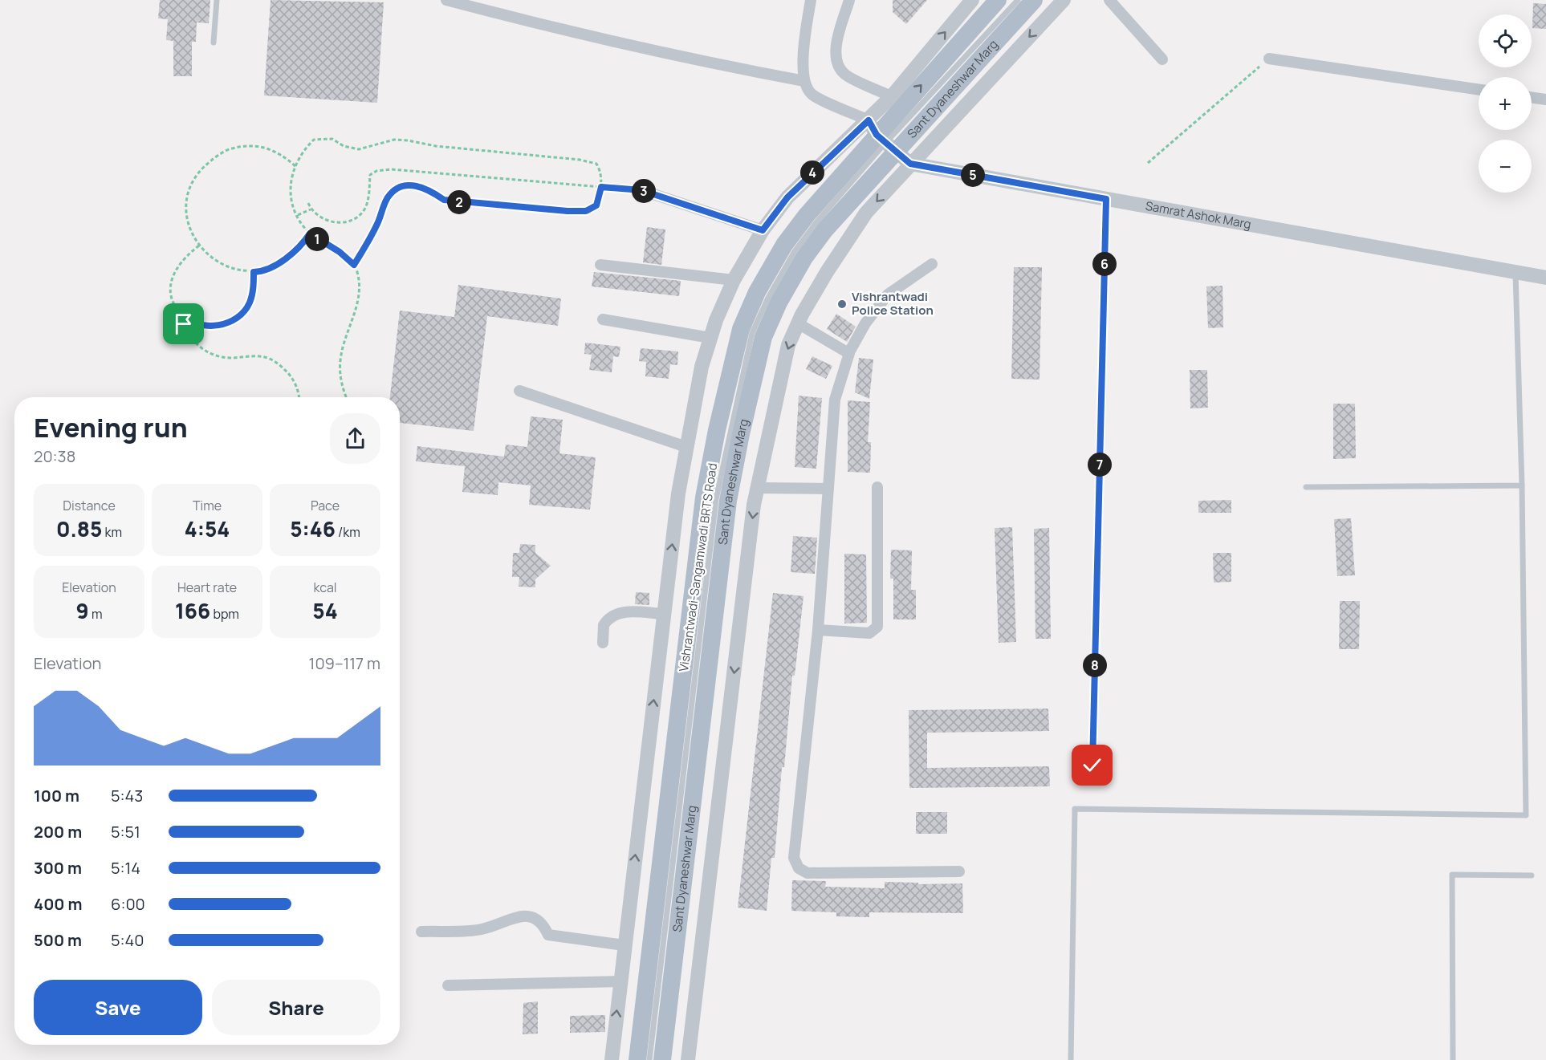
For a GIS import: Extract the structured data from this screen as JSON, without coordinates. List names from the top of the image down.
{
  "streets": {
    "main road": ["Sant Dyaneshwar Marg"],
    "street": ["Samrat Ashok Marg"],
    "lane": ["Vishrantwadi-Sangamwadi BRTS Road"]
  },
  "crossings": [
    ["Sant Dyaneshwar Marg", "Samrat Ashok Marg"],
    ["Sant Dyaneshwar Marg", "Vishrantwadi-Sangamwadi BRTS Road"],
    ["Samrat Ashok Marg", "Vishrantwadi-Sangamwadi BRTS Road"]
  ],
  "places": ["Vishrantwadi Police Station"],
  "page": {
    "map_buttons": ["+", "−"],
    "pins": [
      "4",
      "5",
      "3",
      "2",
      "1",
      "6",
      "7",
      "8"
    ],
    "heading": ["Evening run", "20:38"],
    "stats": [
      ["Distance", "0.85 km"],
      ["Time", "4:54"],
      ["Pace", "5:46 /km"],
      ["Elevation", "9 m"],
      ["Heart rate", "166 bpm"],
      ["kcal", "54"]
    ],
    "chart": ["Elevation", "109–117 m"],
    "list": [
      {
        "name": "100 m",
        "note": "5:43"
      },
      {
        "name": "200 m",
        "note": "5:51"
      },
      {
        "name": "300 m",
        "note": "5:14"
      },
      {
        "name": "400 m",
        "note": "6:00"
      },
      {
        "name": "500 m",
        "note": "5:40"
      }
    ],
    "buttons": ["Save", "Share"]
  }
}
